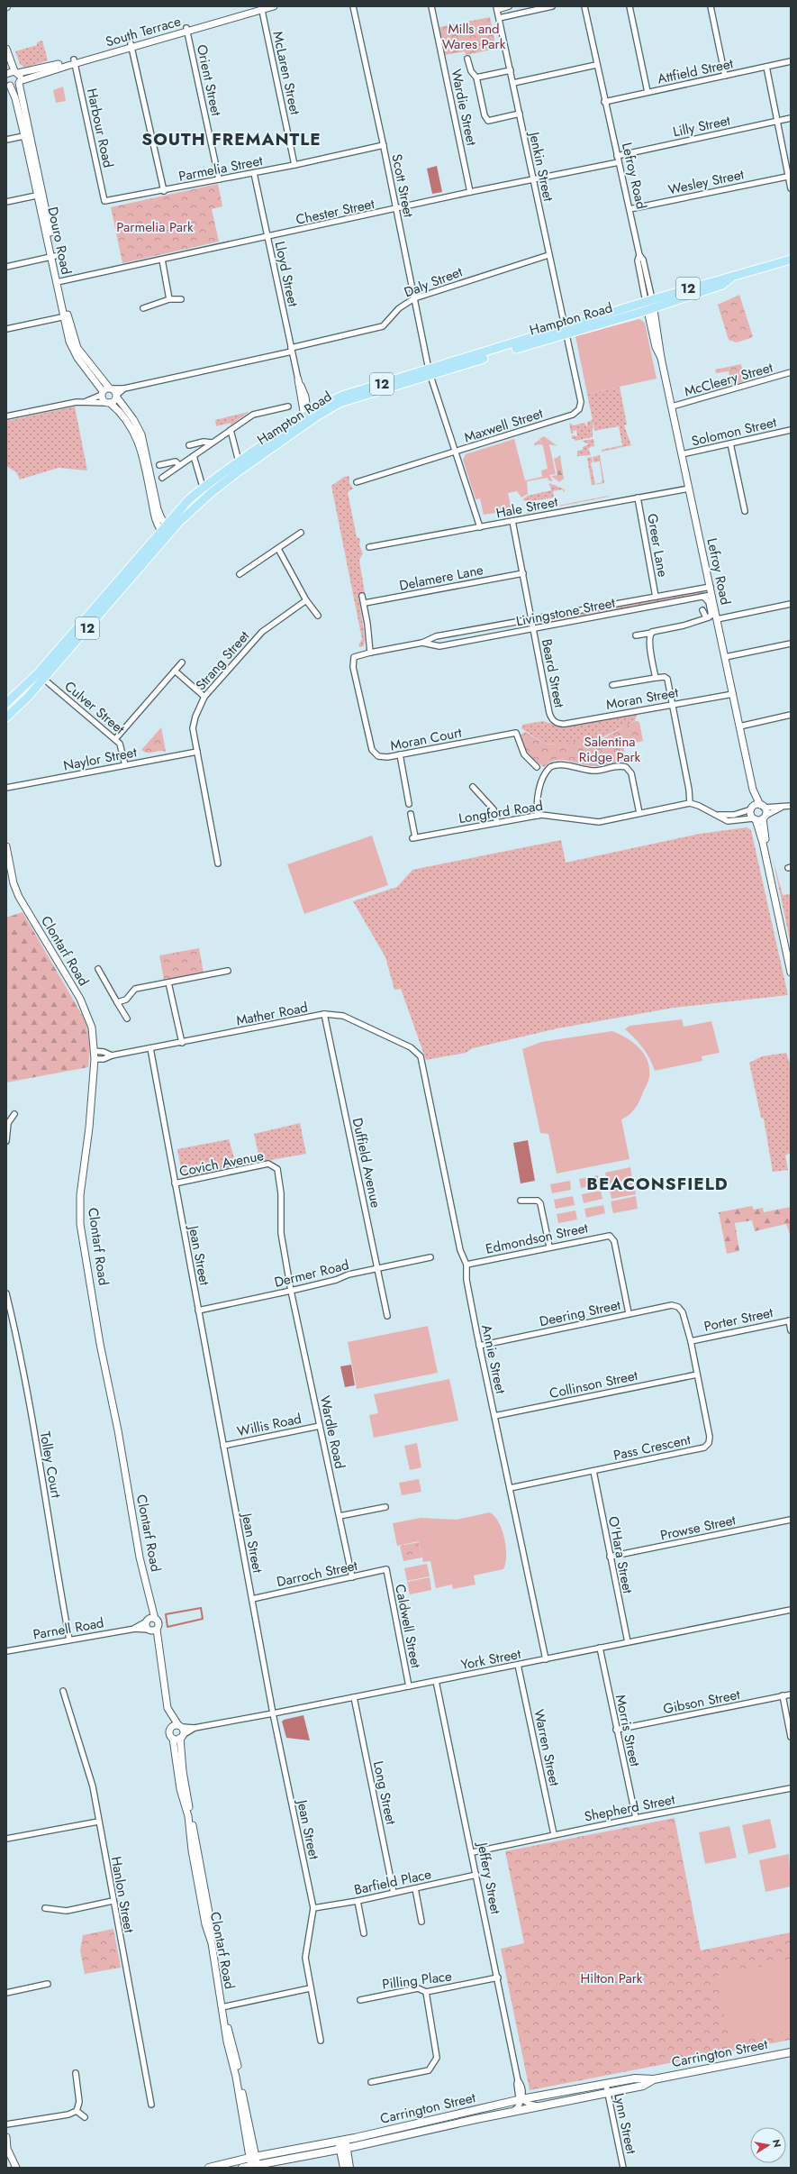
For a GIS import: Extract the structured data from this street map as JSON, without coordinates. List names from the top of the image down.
{
  "streets": {
    "main road": ["12", "Hampton Road", "Carrington Street"],
    "street": [
      "South Terrace",
      "Attfield Street",
      "McLaren Street",
      "Orient Street",
      "Wardie Street",
      "Lilly Street",
      "Harbour Road",
      "Jenkin Street",
      "Parmelia Street",
      "Lefroy Road",
      "Wesley Street",
      "Scott Street",
      "Chester Street",
      "Douro Road",
      "Lloyd Street",
      "Daly Street",
      "McCleery Street",
      "Maxwell Street",
      "Solomon Street",
      "Hale Street",
      "Greer Lane",
      "Delamere Lane",
      "Livingstone Street",
      "Strang Street",
      "Beard Street",
      "Moran Street",
      "Culver Street",
      "Moran Court",
      "Naylor Street",
      "Longford Road",
      "Clontarf Road",
      "Mather Road",
      "Duffield Avenue",
      "Covich Avenue",
      "Edmondson Street",
      "Jean Street",
      "Dermer Road",
      "Deering Street",
      "Porter Street",
      "Annie Street",
      "Collinson Street",
      "Willis Road",
      "Wardle Road",
      "Pass Crescent",
      "Tolley Court",
      "Prowse Street",
      "O'Hara Street",
      "Darroch Street",
      "Caldwell Street",
      "Parnell Road",
      "York Street",
      "Gibson Street",
      "Morris Street",
      "Warren Street",
      "Long Street",
      "Shepherd Street",
      "Jeffery Street",
      "Barfield Place",
      "Hanlon Street",
      "Pilling Place",
      "Lynn Street"
    ]
  },
  "crossings": [
    ["South Terrace", "McLaren Street"],
    ["South Terrace", "Orient Street"],
    ["South Terrace", "Harbour Road"],
    ["South Terrace", "Douro Road"],
    ["Attfield Street", "Lefroy Road"],
    ["McLaren Street", "Parmelia Street"],
    ["Orient Street", "Parmelia Street"],
    ["Wardie Street", "Chester Street"],
    ["Lilly Street", "Lefroy Road"],
    ["Harbour Road", "Parmelia Street"],
    ["Jenkin Street", "Chester Street"],
    ["Jenkin Street", "Daly Street"],
    ["Jenkin Street", "Hampton Road"],
    ["Jenkin Street", "Maxwell Street"],
    ["Parmelia Street", "Scott Street"],
    ["Parmelia Street", "Lloyd Street"],
    ["Lefroy Road", "Wesley Street"],
    ["Lefroy Road", "Chester Street"],
    ["Lefroy Road", "Hampton Road"],
    ["Lefroy Road", "McCleery Street"],
    ["Lefroy Road", "Solomon Street"],
    ["Lefroy Road", "Hale Street"],
    ["Lefroy Road", "Livingstone Street"],
    ["Lefroy Road", "Moran Street"],
    ["Lefroy Road", "Longford Road"],
    ["Scott Street", "Chester Street"],
    ["Scott Street", "Daly Street"],
    ["Scott Street", "Hampton Road"],
    ["Scott Street", "Maxwell Street"],
    ["Scott Street", "Hale Street"],
    ["Chester Street", "Douro Road"],
    ["Chester Street", "Lloyd Street"],
    ["Douro Road", "Daly Street"],
    ["Lloyd Street", "Daly Street"],
    ["Hampton Road", "Maxwell Street"],
    ["Hampton Road", "Culver Street"],
    ["Hale Street", "Greer Lane"],
    ["Hale Street", "Beard Street"],
    ["Greer Lane", "Livingstone Street"],
    ["Delamere Lane", "Beard Street"],
    ["Livingstone Street", "Beard Street"],
    ["Livingstone Street", "Moran Court"],
    ["Strang Street", "Naylor Street"],
    ["Beard Street", "Moran Street"],
    ["Culver Street", "Naylor Street"],
    ["Clontarf Road", "Mather Road"],
    ["Clontarf Road", "Parnell Road"],
    ["Clontarf Road", "York Street"],
    ["Clontarf Road", "Carrington Street"],
    ["Mather Road", "Duffield Avenue"],
    ["Mather Road", "Jean Street"],
    ["Mather Road", "Annie Street"],
    ["Duffield Avenue", "Dermer Road"],
    ["Covich Avenue", "Jean Street"],
    ["Covich Avenue", "Dermer Road"],
    ["Covich Avenue", "Wardle Road"],
    ["Edmondson Street", "Deering Street"],
    ["Edmondson Street", "Annie Street"],
    ["Jean Street", "Dermer Road"],
    ["Jean Street", "Willis Road"],
    ["Jean Street", "Darroch Street"],
    ["Jean Street", "York Street"],
    ["Jean Street", "Barfield Place"],
    ["Dermer Road", "Wardle Road"],
    ["Deering Street", "Annie Street"],
    ["Deering Street", "Pass Crescent"],
    ["Porter Street", "Pass Crescent"],
    ["Annie Street", "Collinson Street"],
    ["Annie Street", "Pass Crescent"],
    ["Annie Street", "York Street"],
    ["Collinson Street", "Pass Crescent"],
    ["Willis Road", "Wardle Road"],
    ["Wardle Road", "Darroch Street"],
    ["Pass Crescent", "O'Hara Street"],
    ["Tolley Court", "Parnell Road"],
    ["Prowse Street", "O'Hara Street"],
    ["O'Hara Street", "York Street"],
    ["Darroch Street", "Caldwell Street"],
    ["Caldwell Street", "York Street"],
    ["York Street", "Morris Street"],
    ["York Street", "Warren Street"],
    ["York Street", "Long Street"],
    ["York Street", "Jeffery Street"],
    ["Gibson Street", "Morris Street"],
    ["Morris Street", "Shepherd Street"],
    ["Warren Street", "Shepherd Street"],
    ["Long Street", "Barfield Place"],
    ["Shepherd Street", "Jeffery Street"],
    ["Jeffery Street", "Barfield Place"],
    ["Jeffery Street", "Pilling Place"],
    ["Jeffery Street", "Carrington Street"],
    ["Carrington Street", "Lynn Street"]
  ],
  "districts": ["SOUTH FREMANTLE", "BEACONSFIELD"],
  "parks": [
    "Mills and Wares Park",
    "Parmelia Park",
    "Salentina Ridge Park",
    "Hilton Park"
  ],
  "north": "right"
}
